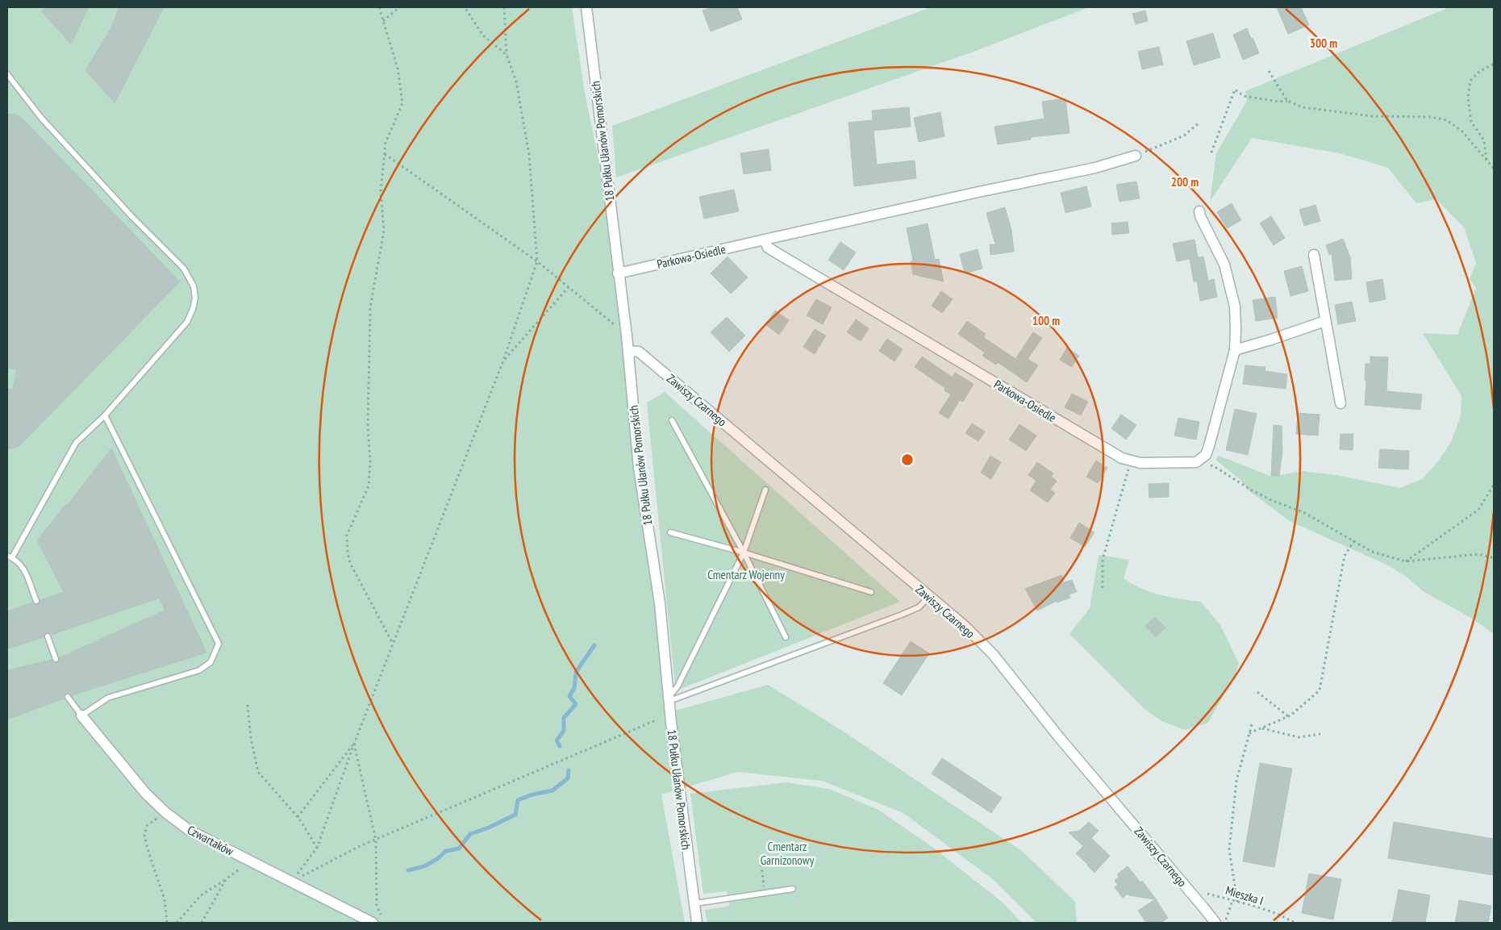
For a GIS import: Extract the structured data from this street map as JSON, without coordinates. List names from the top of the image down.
{
  "streets": {
    "street": [
      "18 Pułku Ułanów Pomorskich",
      "Parkowa-Osiedle",
      "Zawiszy Czarnego",
      "Czwartaków"
    ],
    "path": ["Mieszka I"]
  },
  "crossings": [
    ["18 Pułku Ułanów Pomorskich", "Parkowa-Osiedle"],
    ["18 Pułku Ułanów Pomorskich", "Zawiszy Czarnego"],
    ["Zawiszy Czarnego", "Mieszka I"]
  ],
  "parks": ["Cmentarz Wojenny", "Cmentarz Garnizonowy"],
  "rings": ["300 m", "200 m", "100 m"]
}
